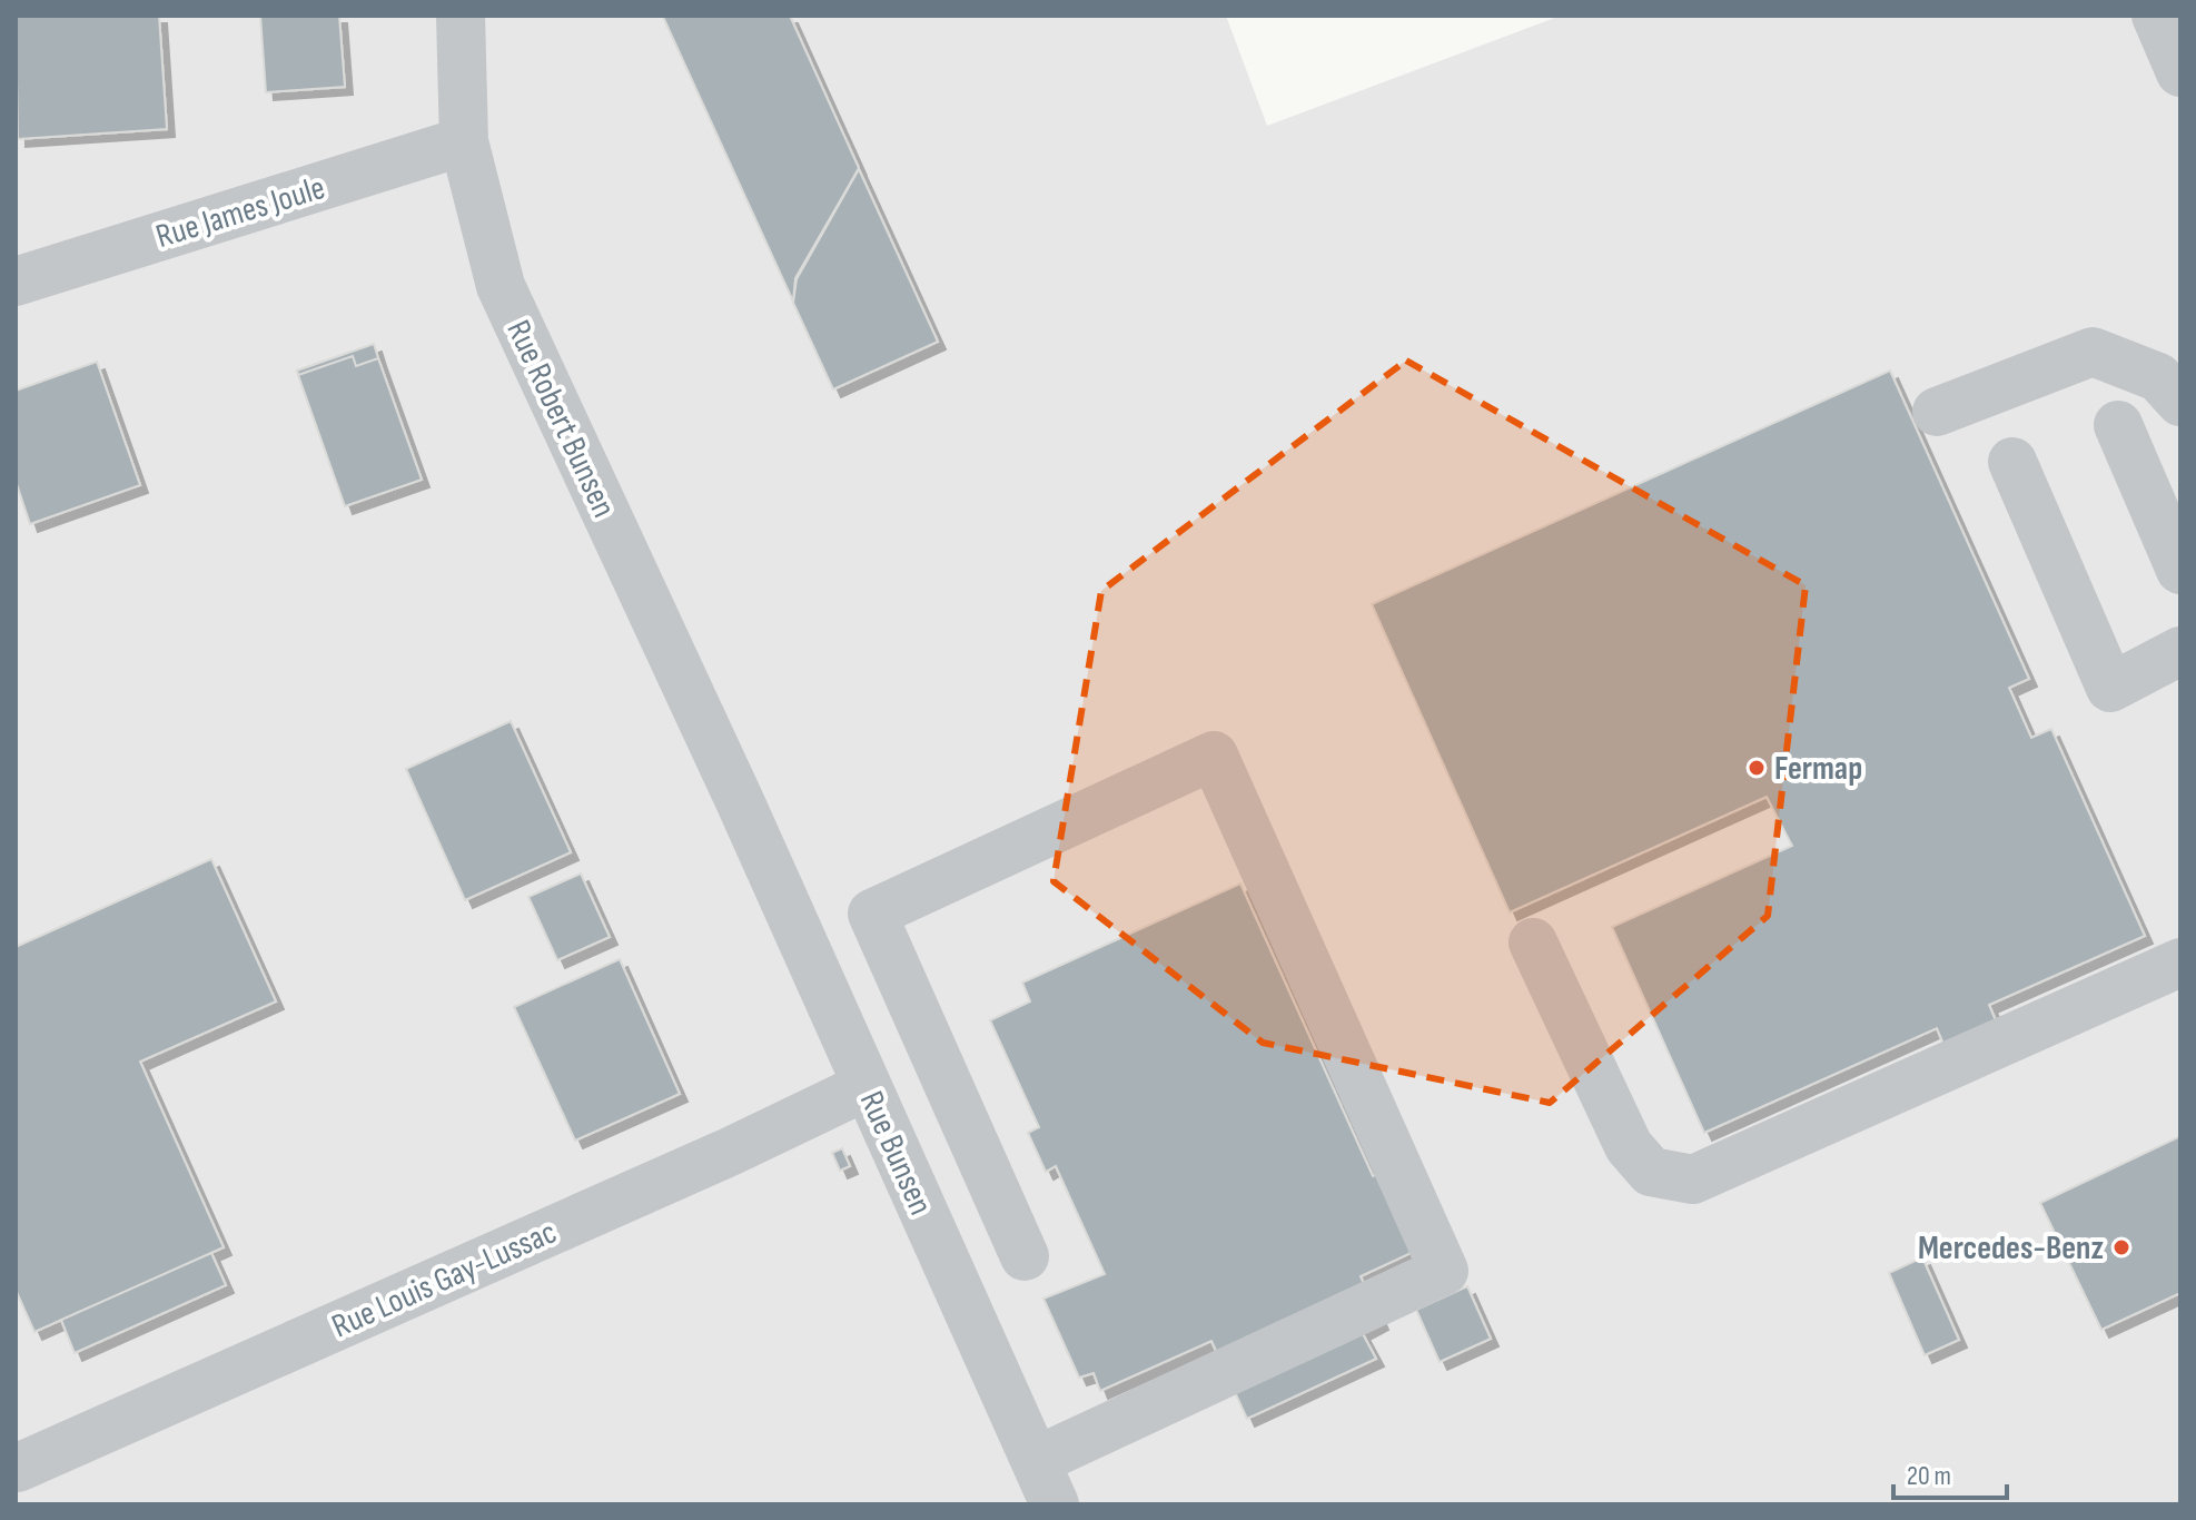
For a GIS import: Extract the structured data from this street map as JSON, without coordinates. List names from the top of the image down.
{
  "streets": {
    "street": [
      "Rue James Joule",
      "Rue Robert Bunsen",
      "Rue Bunsen",
      "Rue Louis Gay-Lussac"
    ]
  },
  "crossings": [
    ["Rue James Joule", "Rue Robert Bunsen"],
    ["Rue Robert Bunsen", "Rue Bunsen"],
    ["Rue Bunsen", "Rue Louis Gay-Lussac"]
  ],
  "places": ["Fermap", "Mercedes-Benz"],
  "scale_bar": "20 m"
}
